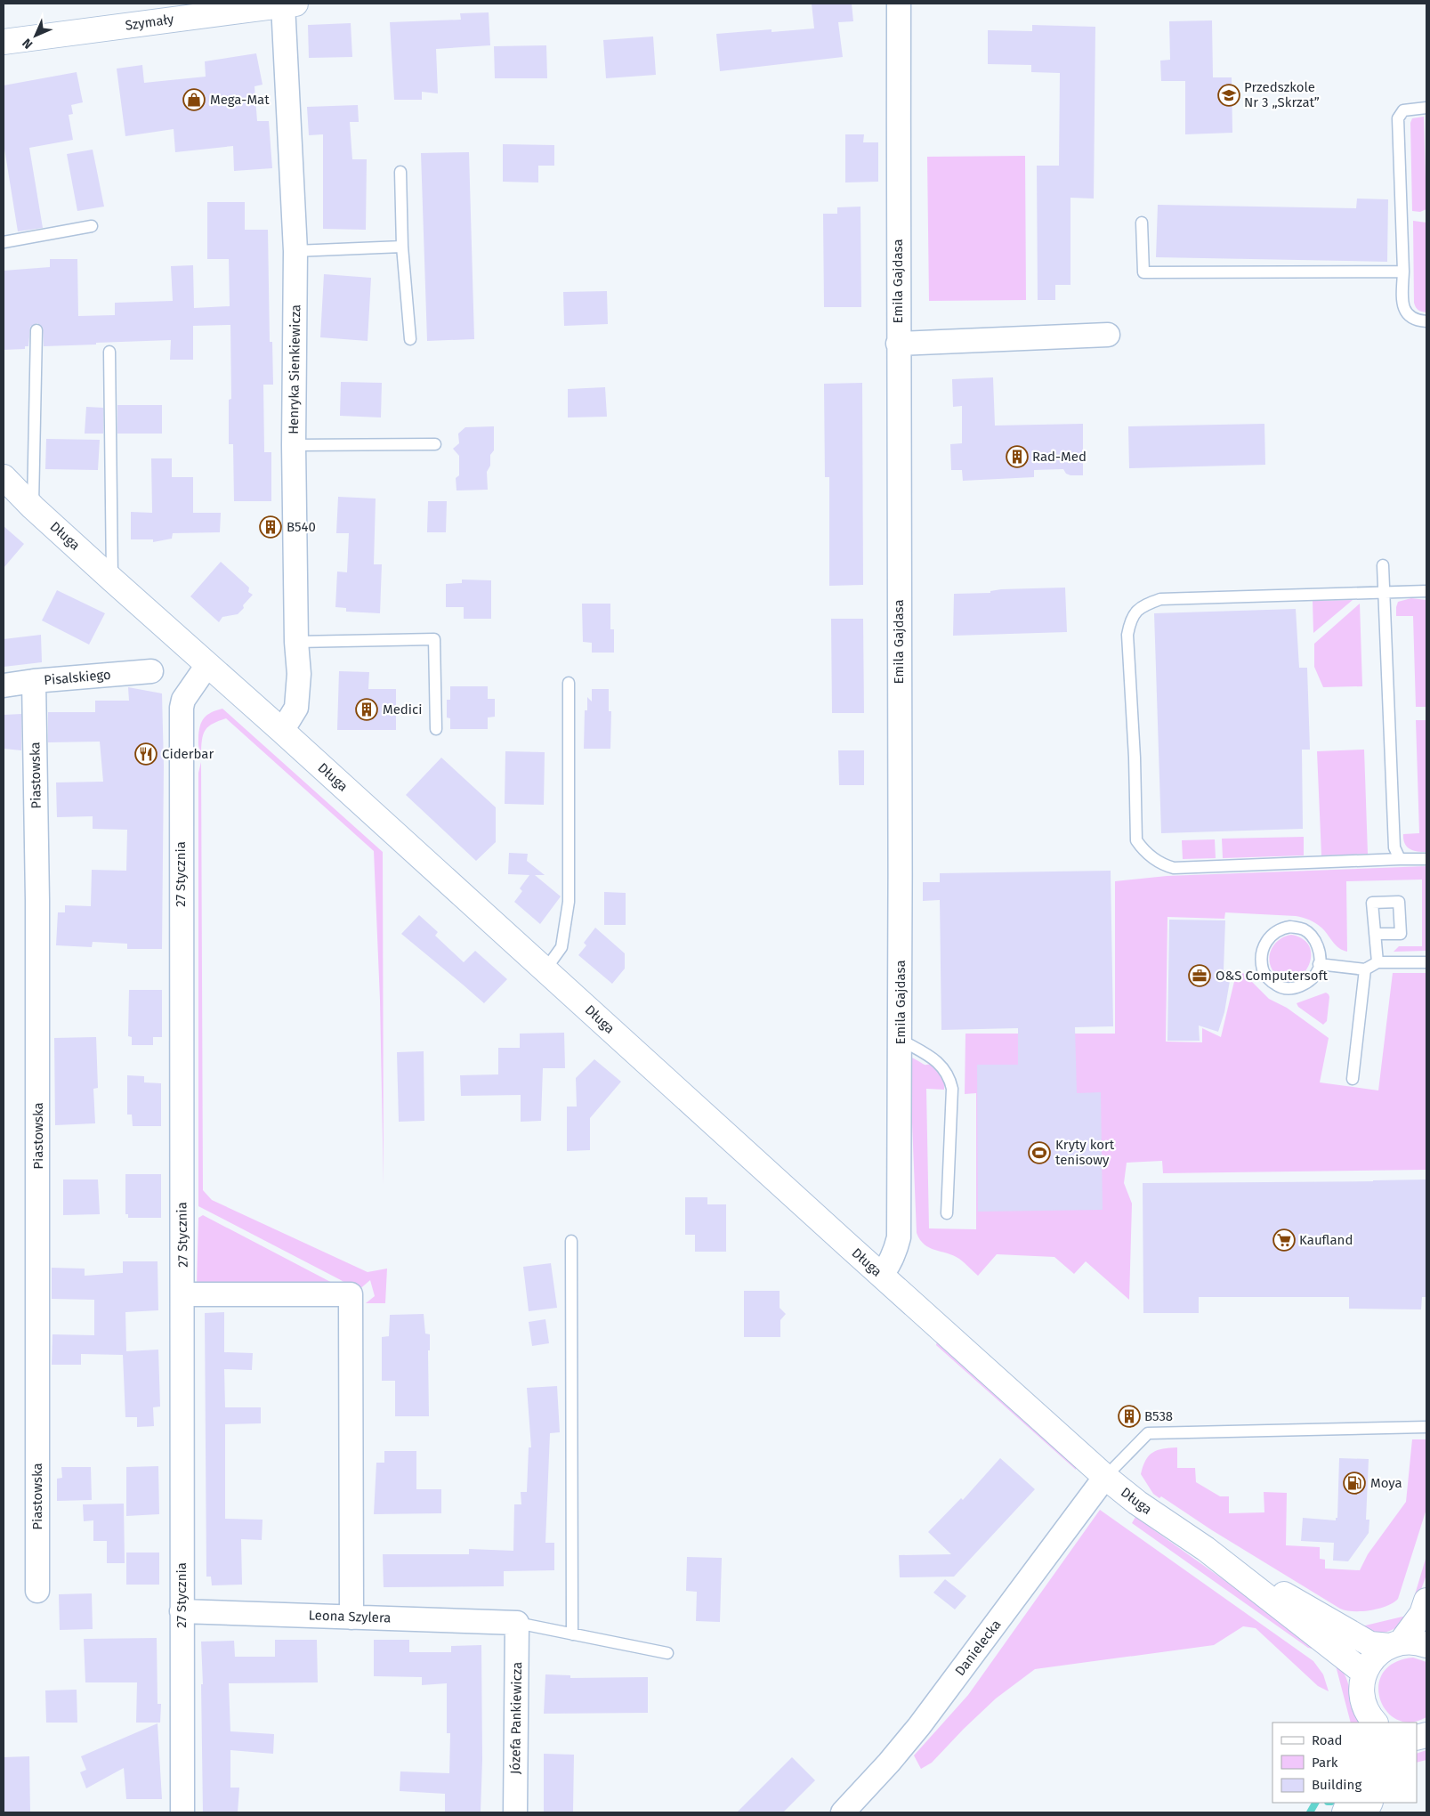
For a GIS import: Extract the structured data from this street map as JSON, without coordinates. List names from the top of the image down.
{
  "streets": {
    "street": [
      "Szymały",
      "Emila Gajdasa",
      "Henryka Sienkiewicza",
      "Długa",
      "Pisalskiego",
      "Piastowska",
      "27 Stycznia",
      "Leona Szylera",
      "Danielecka",
      "Józefa Pankiewicza"
    ]
  },
  "crossings": [
    ["Szymały", "Henryka Sienkiewicza"],
    ["Emila Gajdasa", "Długa"],
    ["Henryka Sienkiewicza", "Długa"],
    ["Długa", "27 Stycznia"],
    ["Długa", "Danielecka"],
    ["Pisalskiego", "Piastowska"],
    ["27 Stycznia", "Leona Szylera"],
    ["Leona Szylera", "Józefa Pankiewicza"]
  ],
  "places": {
    "school or university": ["Przedszkole Nr 3 „Skrzat”"],
    "shop": ["Mega-Mat"],
    "building": [
      "Rad-Med",
      "B540",
      "Medici",
      "B538"
    ],
    "restaurant": ["Ciderbar"],
    "office": ["O&S Computersoft"],
    "sports": ["Kryty kort tenisowy"],
    "supermarket": ["Kaufland"],
    "fuel station": ["Moya"]
  },
  "legend": ["Road", "Park", "Building"],
  "north": "bottom left"
}
